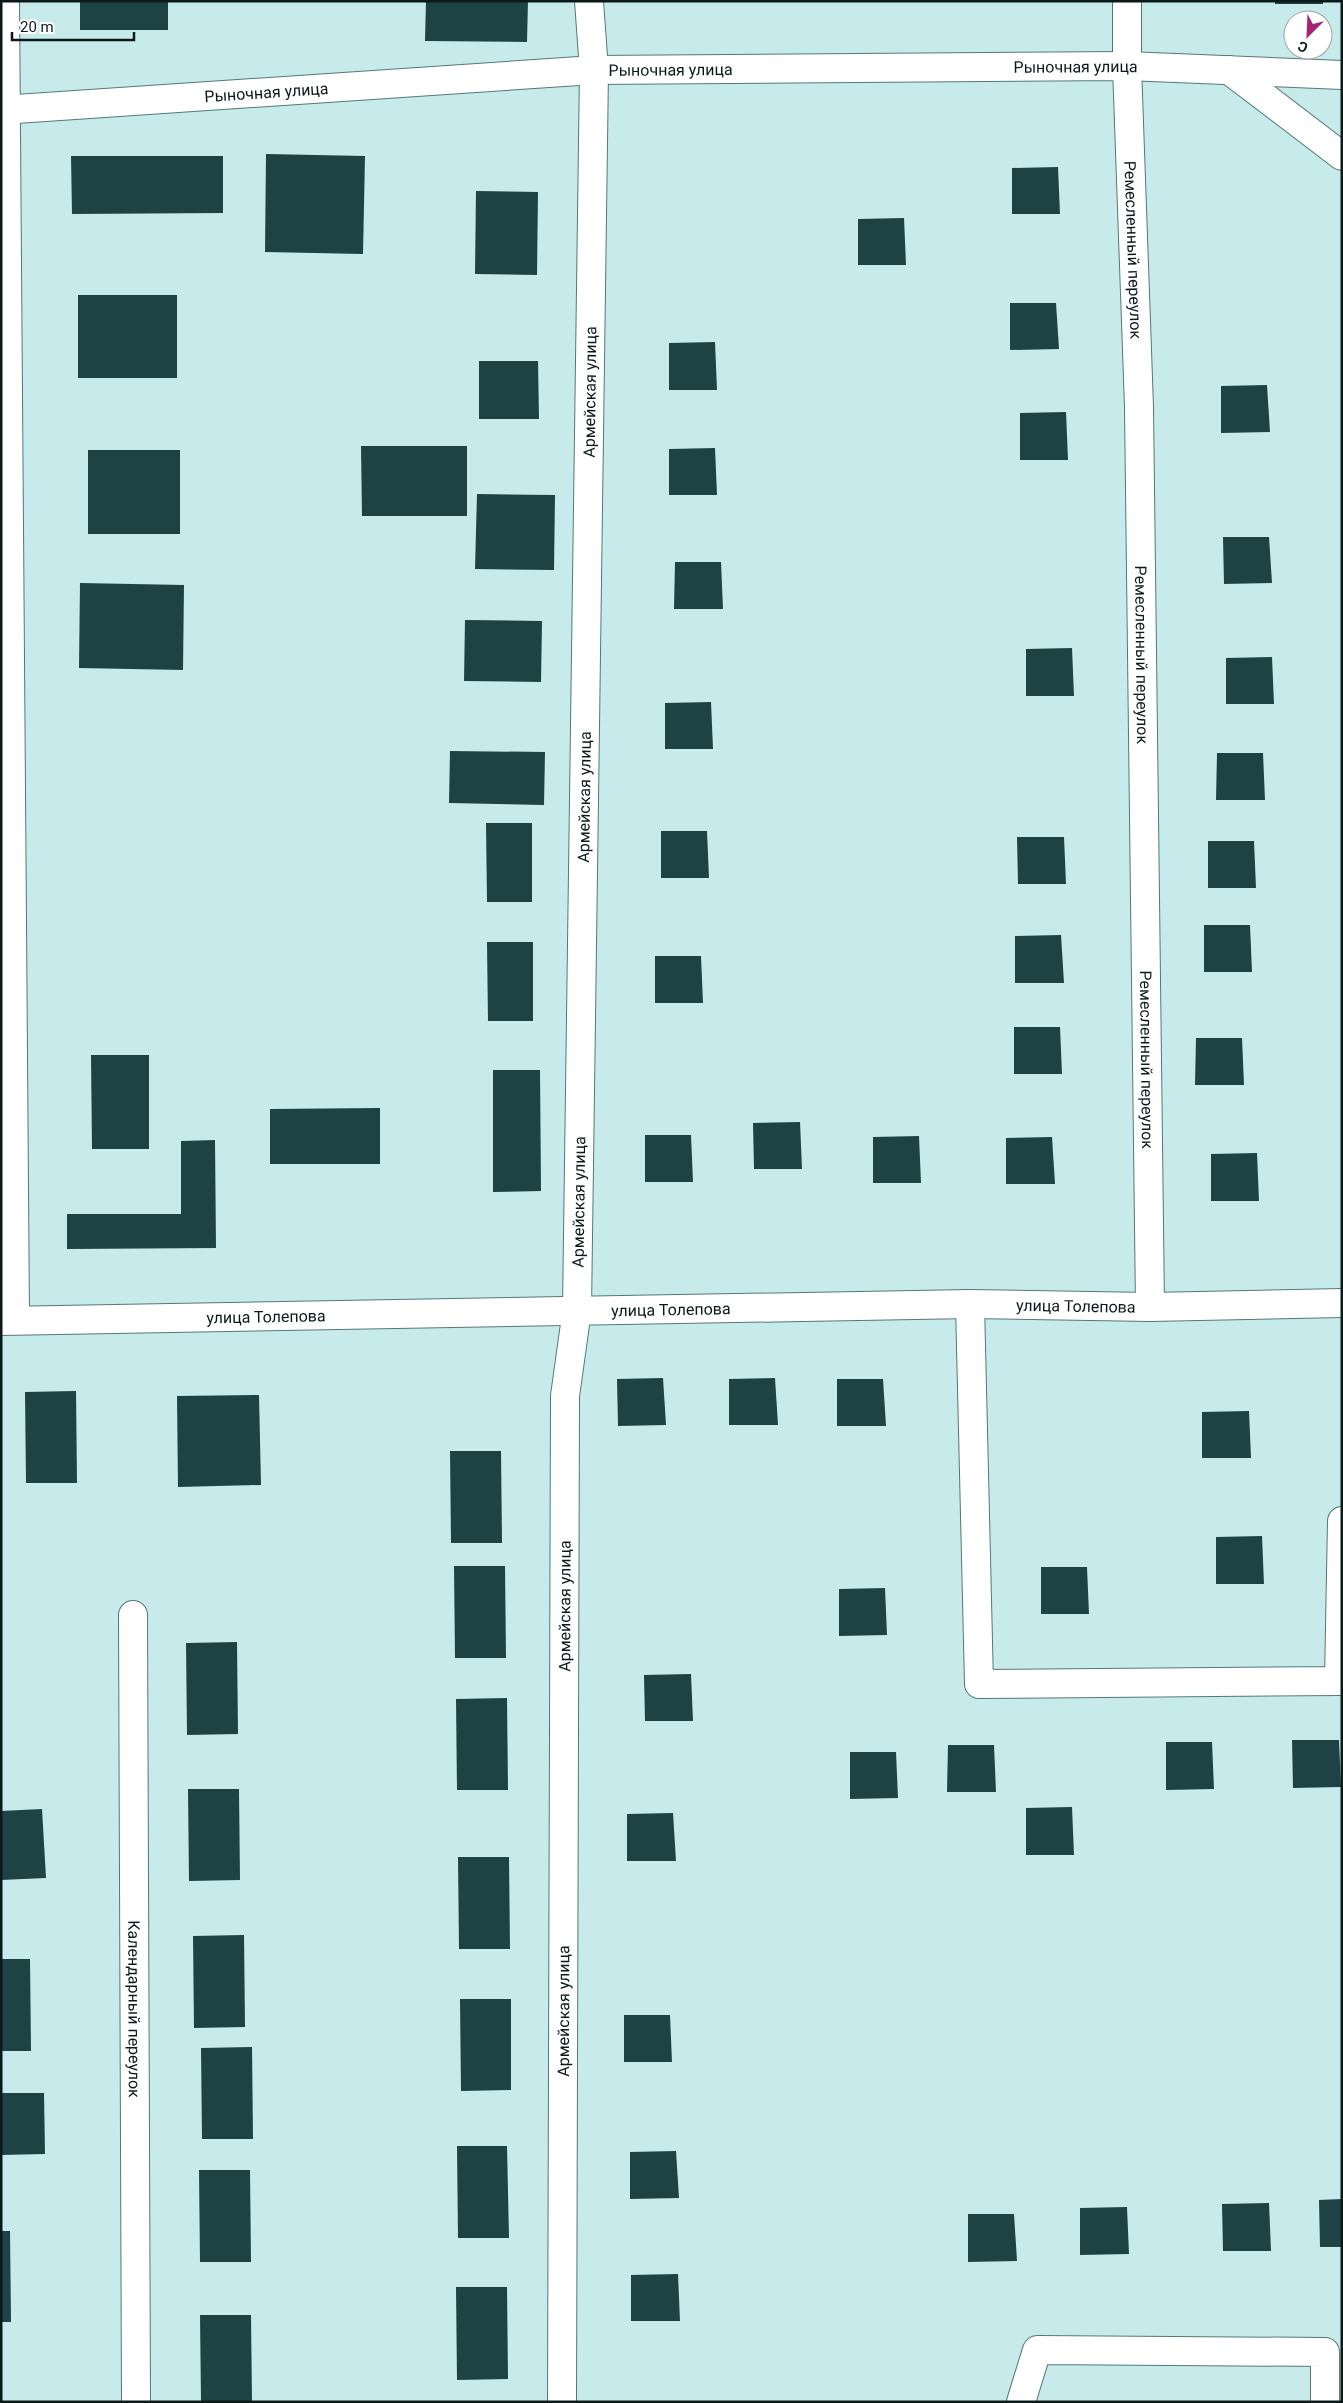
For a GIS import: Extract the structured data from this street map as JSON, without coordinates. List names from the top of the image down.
{
  "streets": {
    "street": [
      "Рыночная улица",
      "Ремесленный переулок",
      "Армейская улица",
      "улица Толепова",
      "Календарный переулок"
    ]
  },
  "crossings": [
    ["Рыночная улица", "Ремесленный переулок"],
    ["Рыночная улица", "Армейская улица"],
    ["Ремесленный переулок", "улица Толепова"],
    ["Армейская улица", "улица Толепова"]
  ],
  "scale_bar": "20 m",
  "north": "bottom left"
}
